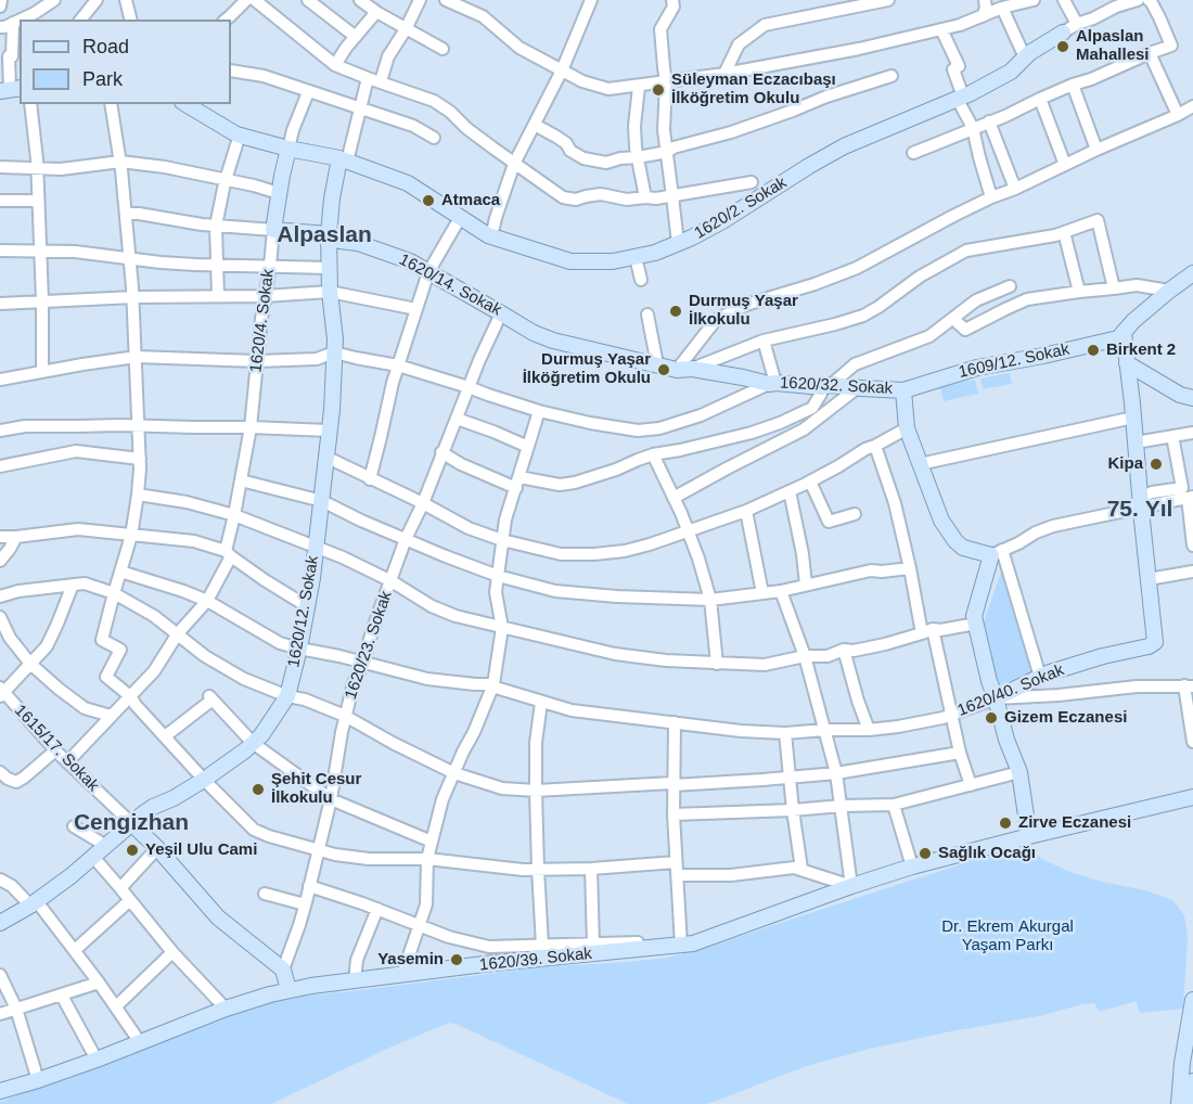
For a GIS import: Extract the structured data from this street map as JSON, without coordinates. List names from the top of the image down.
{
  "streets": {
    "main road": [
      "1620/2. Sokak",
      "1620/14. Sokak",
      "1620/4. Sokak",
      "1609/12. Sokak",
      "1620/32. Sokak",
      "1620/12. Sokak",
      "1620/40. Sokak",
      "1615/17. Sokak",
      "1620/39. Sokak"
    ],
    "street": ["1620/23. Sokak"]
  },
  "crossings": [
    ["1620/2. Sokak", "1620/4. Sokak"],
    ["1620/2. Sokak", "1620/12. Sokak"],
    ["1620/14. Sokak", "1620/4. Sokak"],
    ["1620/14. Sokak", "1620/32. Sokak"],
    ["1620/14. Sokak", "1620/12. Sokak"],
    ["1620/14. Sokak", "1620/23. Sokak"],
    ["1620/4. Sokak", "1620/40. Sokak"],
    ["1620/4. Sokak", "1615/17. Sokak"],
    ["1609/12. Sokak", "1620/32. Sokak"],
    ["1620/12. Sokak", "1620/40. Sokak"],
    ["1620/12. Sokak", "1615/17. Sokak"],
    ["1620/23. Sokak", "1620/40. Sokak"],
    ["1620/23. Sokak", "1615/17. Sokak"]
  ],
  "districts": ["Alpaslan", "75. Yıl", "Cengizhan"],
  "parks": ["Dr. Ekrem Akurgal Yaşam Parkı"],
  "places": [
    "Alpaslan Mahallesi",
    "Süleyman Eczacıbaşı İlköğretim Okulu",
    "Atmaca",
    "Durmuş Yaşar İlkokulu",
    "Birkent 2",
    "Durmuş Yaşar İlköğretim Okulu",
    "Kipa",
    "Gizem Eczanesi",
    "Şehit Cesur İlkokulu",
    "Zirve Eczanesi",
    "Yeşil Ulu Cami",
    "Sağlık Ocağı",
    "Yasemin"
  ],
  "legend": ["Road", "Park"]
}
